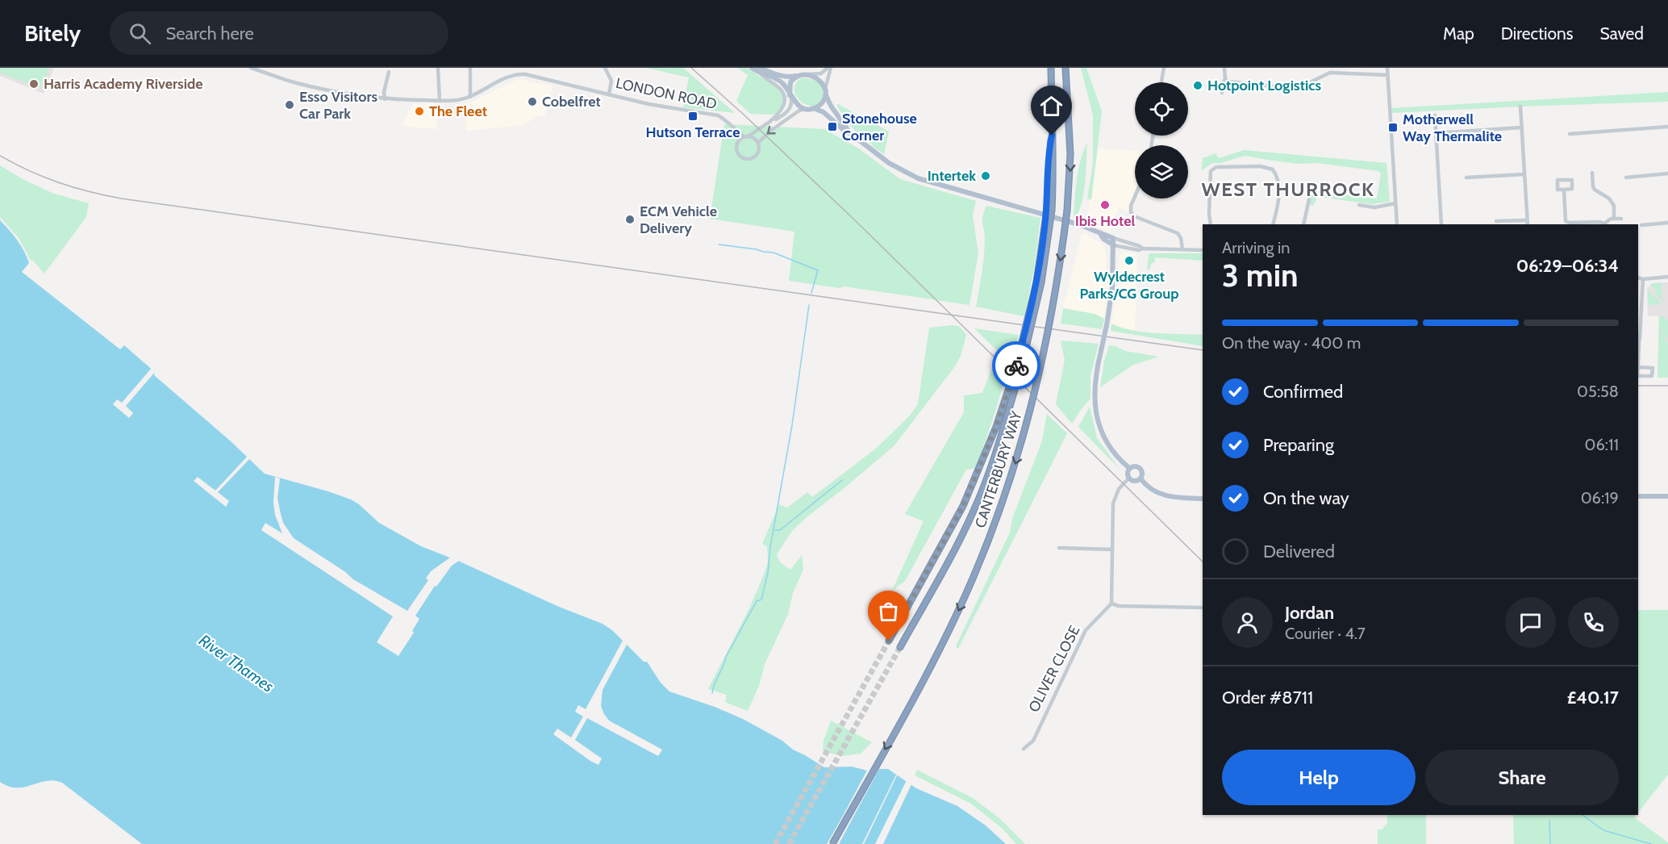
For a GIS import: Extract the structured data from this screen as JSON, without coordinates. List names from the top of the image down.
{
  "streets": {
    "highway": ["CANTERBURY WAY"],
    "street": ["LONDON ROAD", "OLIVER CLOSE"]
  },
  "districts": ["WEST THURROCK"],
  "water": ["River Thames"],
  "places": {
    "other": [
      "Harris Academy Riverside",
      "Hotpoint Logistics",
      "Cobelfret",
      "Esso Visitors Car Park",
      "The Fleet",
      "Intertek",
      "Ibis Hotel",
      "ECM Vehicle Delivery",
      "Wyldecrest Parks/CG Group"
    ],
    "transit": ["Hutson Terrace", "Stonehouse Corner", "Motherwell Way Thermalite"]
  },
  "page": {
    "header": "Bitely",
    "search": "Search here",
    "nav": ["Map", "Directions", "Saved"],
    "heading": ["3 min", "Arriving in", "06:29–06:34"],
    "panel": [
      "Jordan",
      "Courier · 4.7",
      "Order #8711",
      "£40.17"
    ],
    "bar": "On the way · 400 m",
    "list": [
      ["Confirmed", "05:58"],
      ["Preparing", "06:11"],
      ["On the way", "06:19"],
      "Delivered"
    ],
    "buttons": ["Help", "Share"]
  }
}
